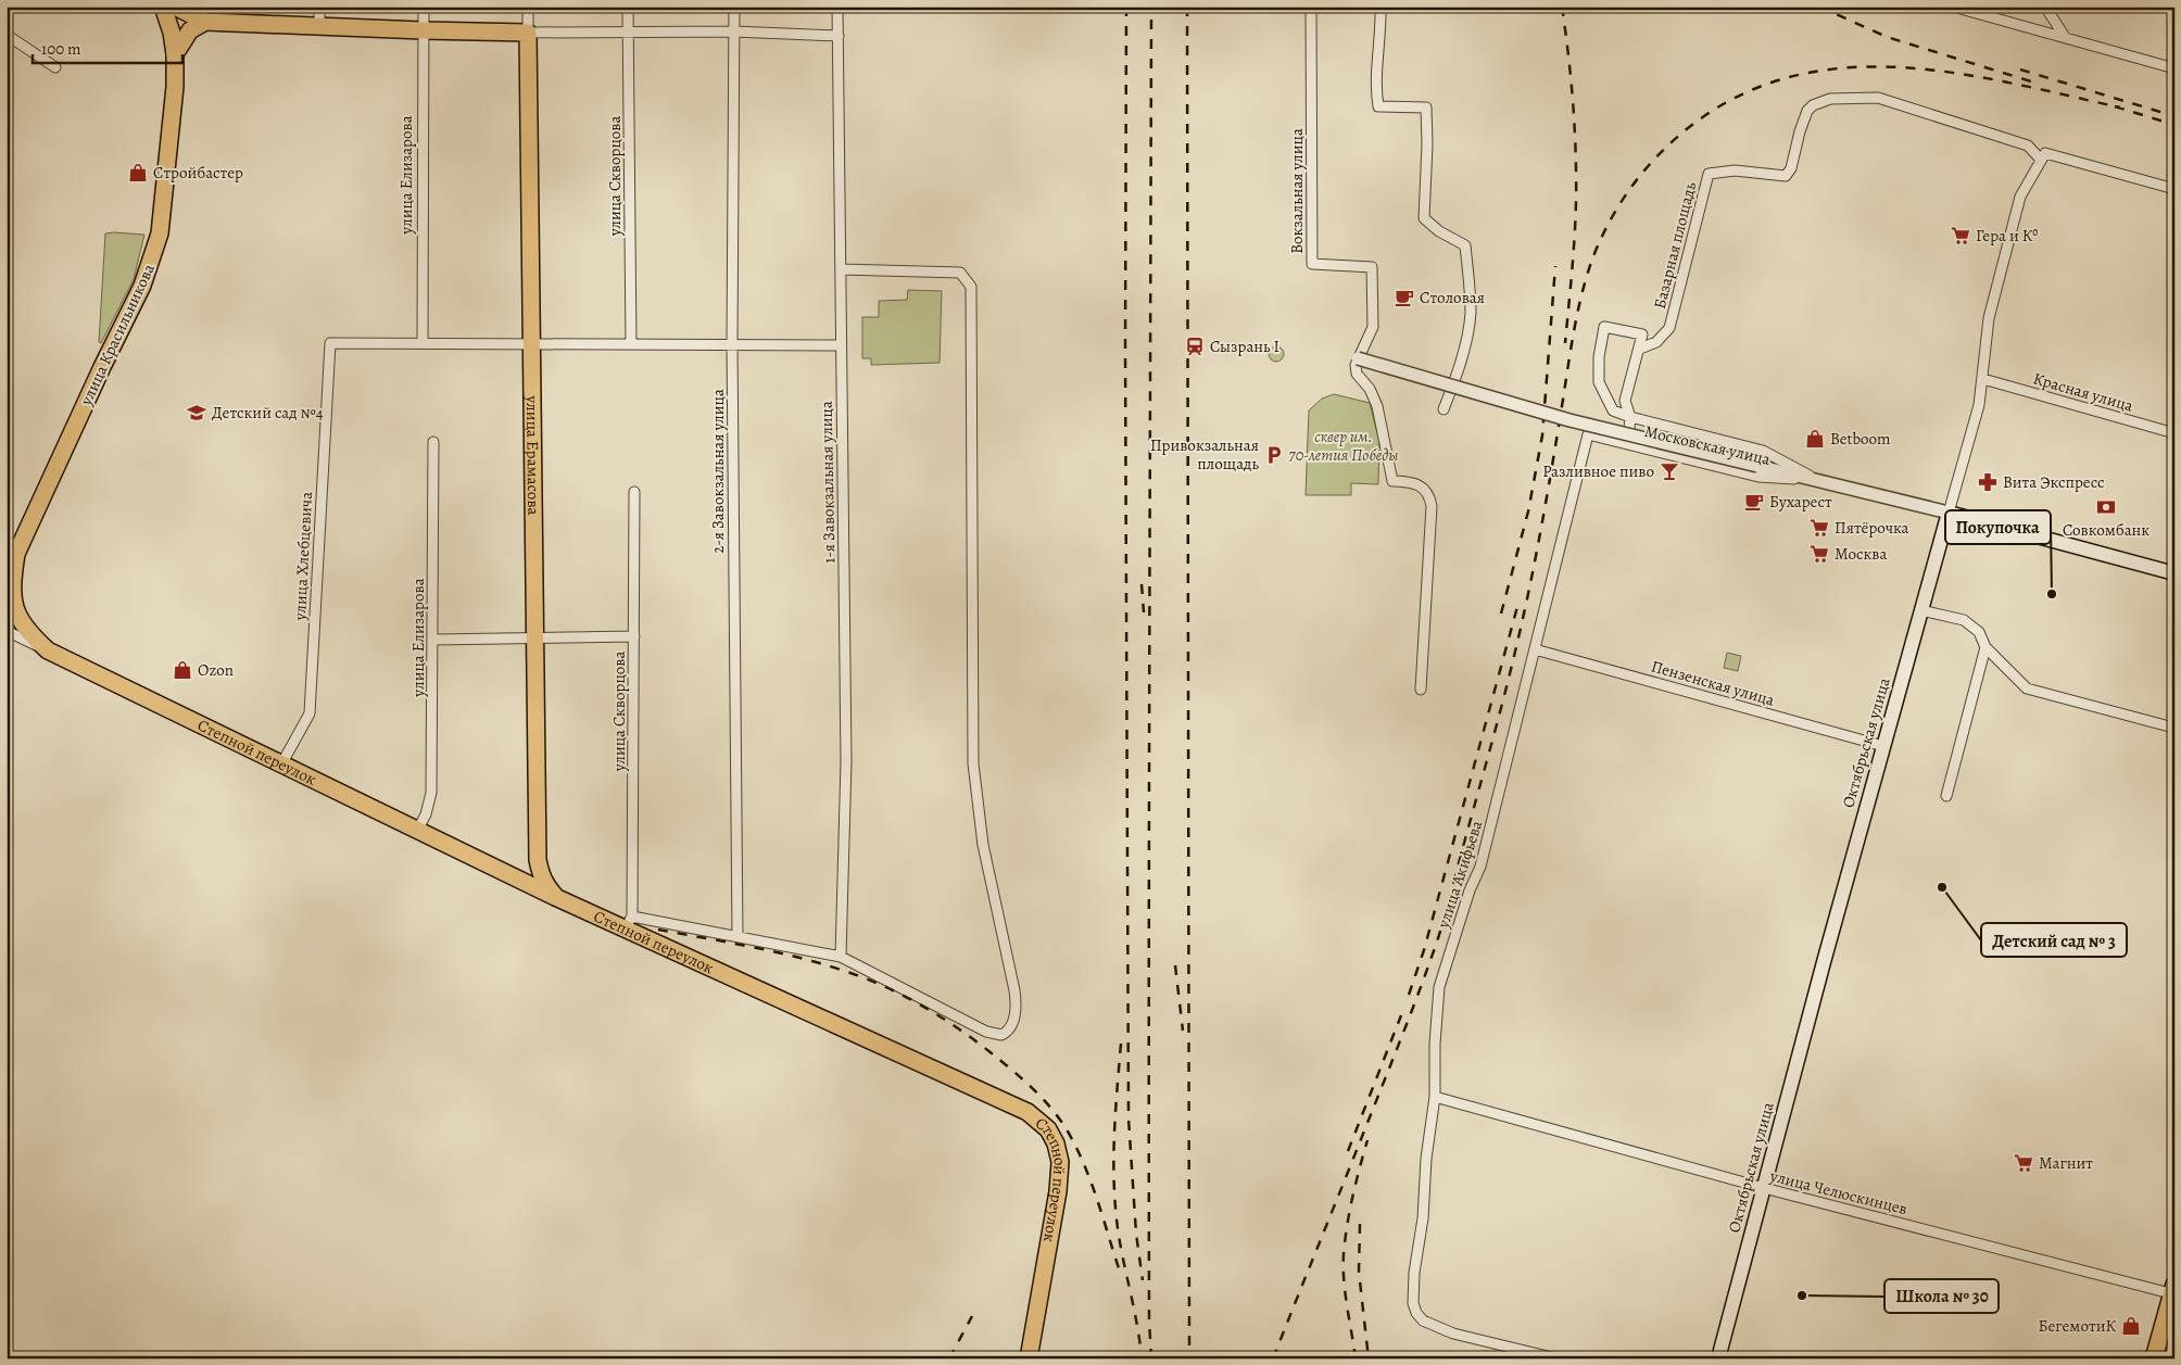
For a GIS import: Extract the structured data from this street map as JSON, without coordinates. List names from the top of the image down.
{
  "streets": {
    "main road": [
      "улица Красильникова",
      "Московская улица",
      "улица Ерамасова",
      "Октябрьская улица",
      "Степной переулок"
    ],
    "street": [
      "улица Елизарова",
      "улица Скворцова",
      "Вокзальная улица",
      "Базарная площадь",
      "Красная улица",
      "2-я Завокзальная улица",
      "1-я Завокзальная улица",
      "улица Хлебцевича",
      "Пензенская улица",
      "улица Акифьева",
      "улица Челюскинцев"
    ]
  },
  "crossings": [
    ["улица Елизарова", "улица Хлебцевича"],
    ["улица Елизарова", "Степной переулок"],
    ["улица Скворцова", "Степной переулок"],
    ["Вокзальная улица", "Московская улица"],
    ["Базарная площадь", "Московская улица"],
    ["Базарная площадь", "Октябрьская улица"],
    ["улица Красильникова", "Степной переулок"],
    ["Красная улица", "Октябрьская улица"],
    ["Московская улица", "Октябрьская улица"],
    ["Московская улица", "улица Акифьева"],
    ["улица Ерамасова", "Степной переулок"],
    ["улица Хлебцевича", "Степной переулок"],
    ["Пензенская улица", "Октябрьская улица"],
    ["Пензенская улица", "улица Акифьева"],
    ["Октябрьская улица", "улица Челюскинцев"],
    ["улица Акифьева", "улица Челюскинцев"]
  ],
  "parks": ["сквер им. 70-летия Победы"],
  "places": {
    "shop": [
      "Стройбастер",
      "Betboom",
      "Ozon",
      "БегемотиК"
    ],
    "supermarket": [
      "Гера и К⁰",
      "Пятёрочка",
      "Москва",
      "Магнит"
    ],
    "cafe": ["Столовая", "Бухарест"],
    "station": ["Сызрань I"],
    "school or university": ["Детский сад №4"],
    "parking": ["Привокзальная площадь"],
    "bar": ["Разливное пиво"],
    "pharmacy": ["Вита Экспресс"],
    "bank": ["Совкомбанк"],
    "other": ["Покупочка", "Детский сад № 3", "Школа № 30"]
  },
  "scale_bar": "100 m"
}
